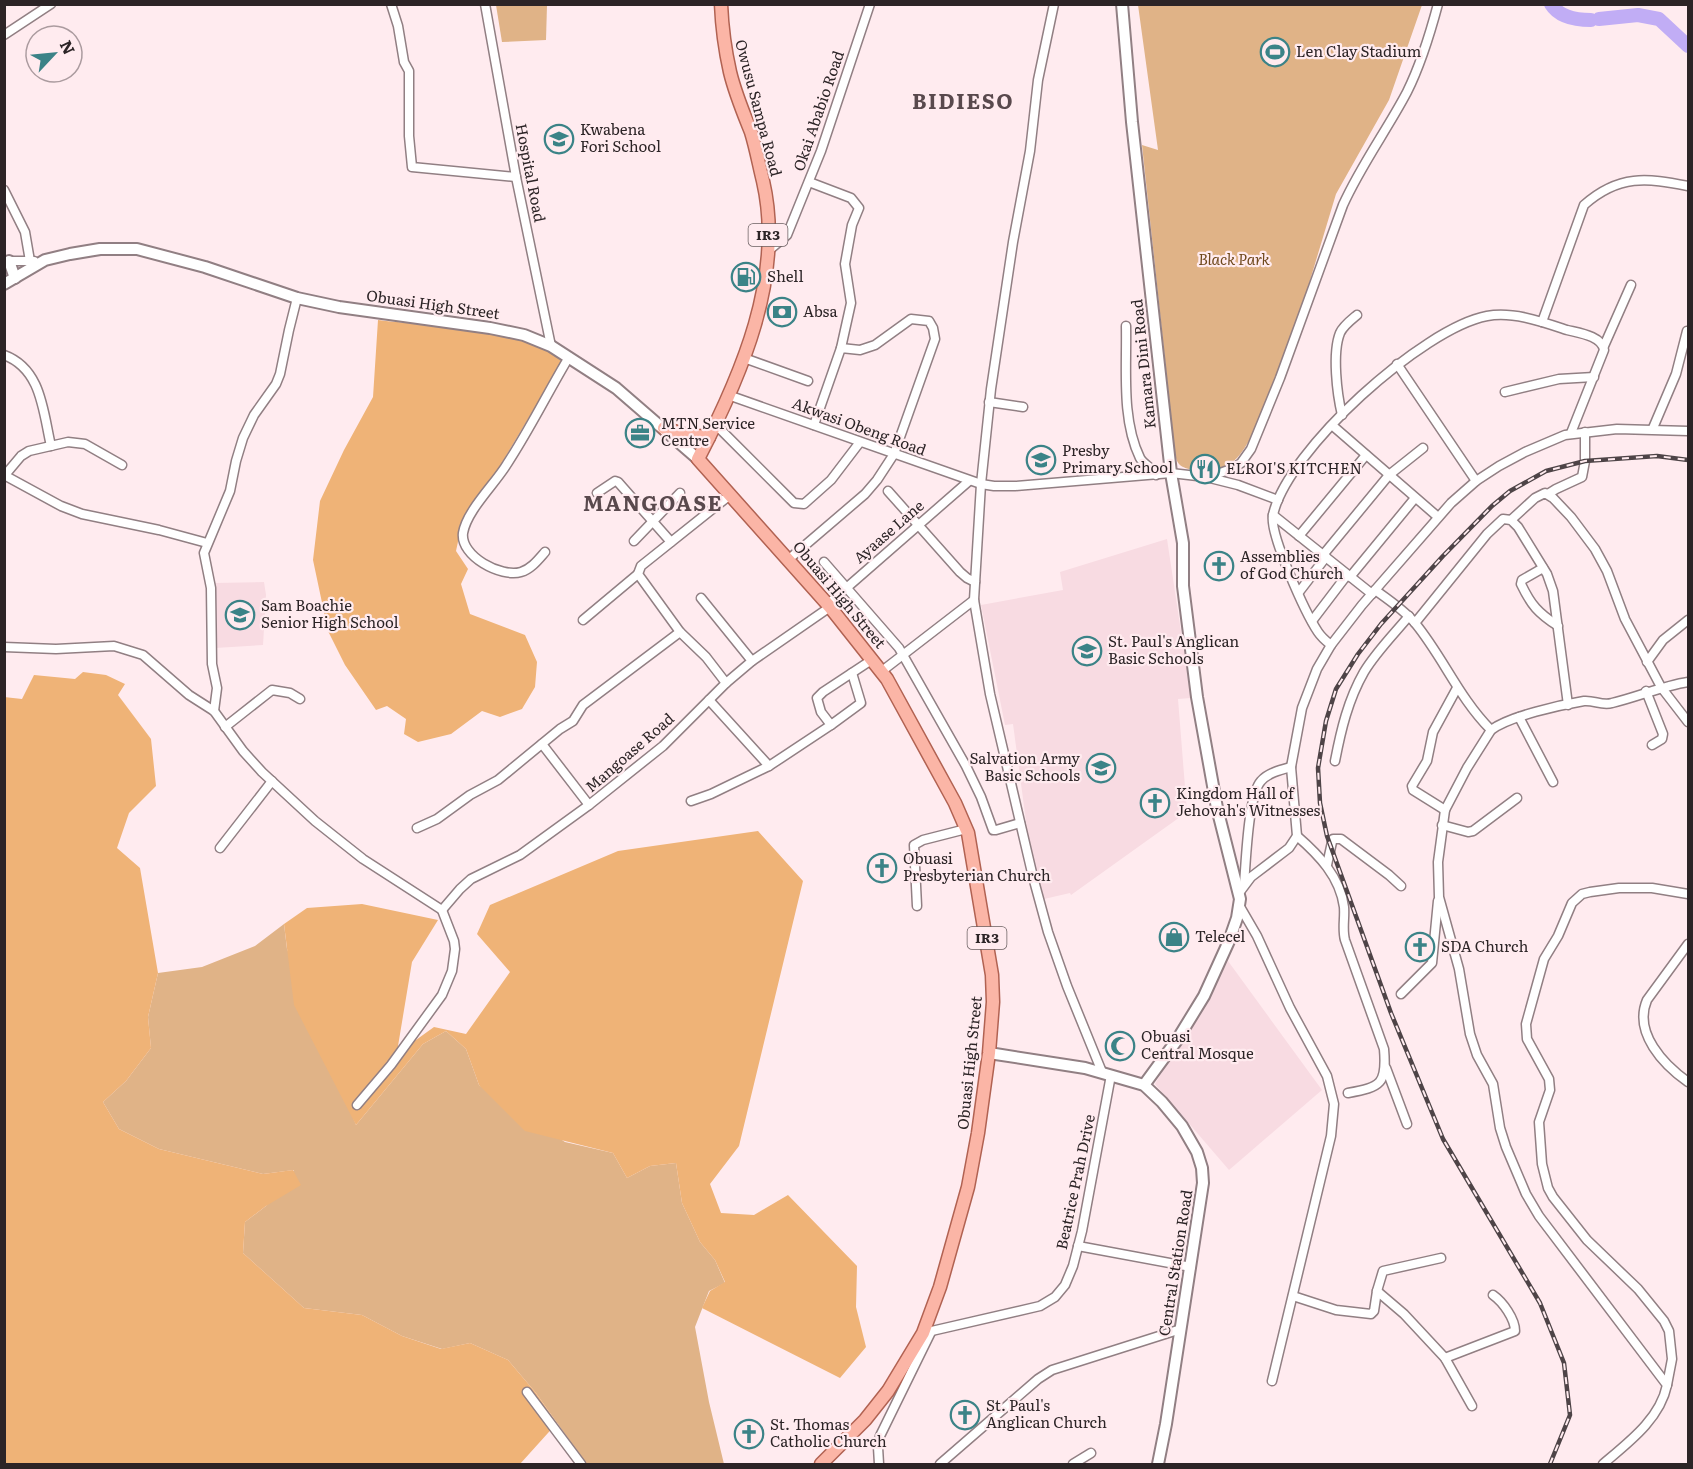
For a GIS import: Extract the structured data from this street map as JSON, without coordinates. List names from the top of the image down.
{
  "streets": {
    "main road": ["Owusu Sampa Road", "IR3", "Obuasi High Street"],
    "street": [
      "Okai Ababio Road",
      "Hospital Road",
      "Kamara Dini Road",
      "Akwasi Obeng Road",
      "Ayaase Lane",
      "Mangoase Road",
      "Beatrice Prah Drive",
      "Central Station Road"
    ]
  },
  "crossings": [
    ["Owusu Sampa Road", "Okai Ababio Road"],
    ["Owusu Sampa Road", "Obuasi High Street"],
    ["Owusu Sampa Road", "Akwasi Obeng Road"],
    ["Hospital Road", "Obuasi High Street"],
    ["Obuasi High Street", "Ayaase Lane"],
    ["Obuasi High Street", "Mangoase Road"],
    ["Obuasi High Street", "Beatrice Prah Drive"],
    ["Kamara Dini Road", "Akwasi Obeng Road"],
    ["Kamara Dini Road", "Central Station Road"],
    ["Akwasi Obeng Road", "Ayaase Lane"],
    ["Ayaase Lane", "Mangoase Road"]
  ],
  "districts": ["BIDIESO", "MANGOASE"],
  "parks": ["Black Park"],
  "places": {
    "sports": ["Len Clay Stadium"],
    "school or university": [
      "Kwabena Fori School",
      "Presby Primary School",
      "Sam Boachie Senior High School",
      "St. Paul's Anglican Basic Schools",
      "Salvation Army Basic Schools"
    ],
    "fuel station": ["Shell"],
    "bank": ["Absa"],
    "office": ["MTN Service Centre"],
    "restaurant": ["ELROI'S KITCHEN"],
    "church": [
      "Assemblies of God Church",
      "Kingdom Hall of Jehovah's Witnesses",
      "Obuasi Presbyterian Church",
      "SDA Church",
      "St. Paul's Anglican Church",
      "St. Thomas Catholic Church"
    ],
    "shop": ["Telecel"],
    "mosque": ["Obuasi Central Mosque"]
  },
  "north": "top right"
}
